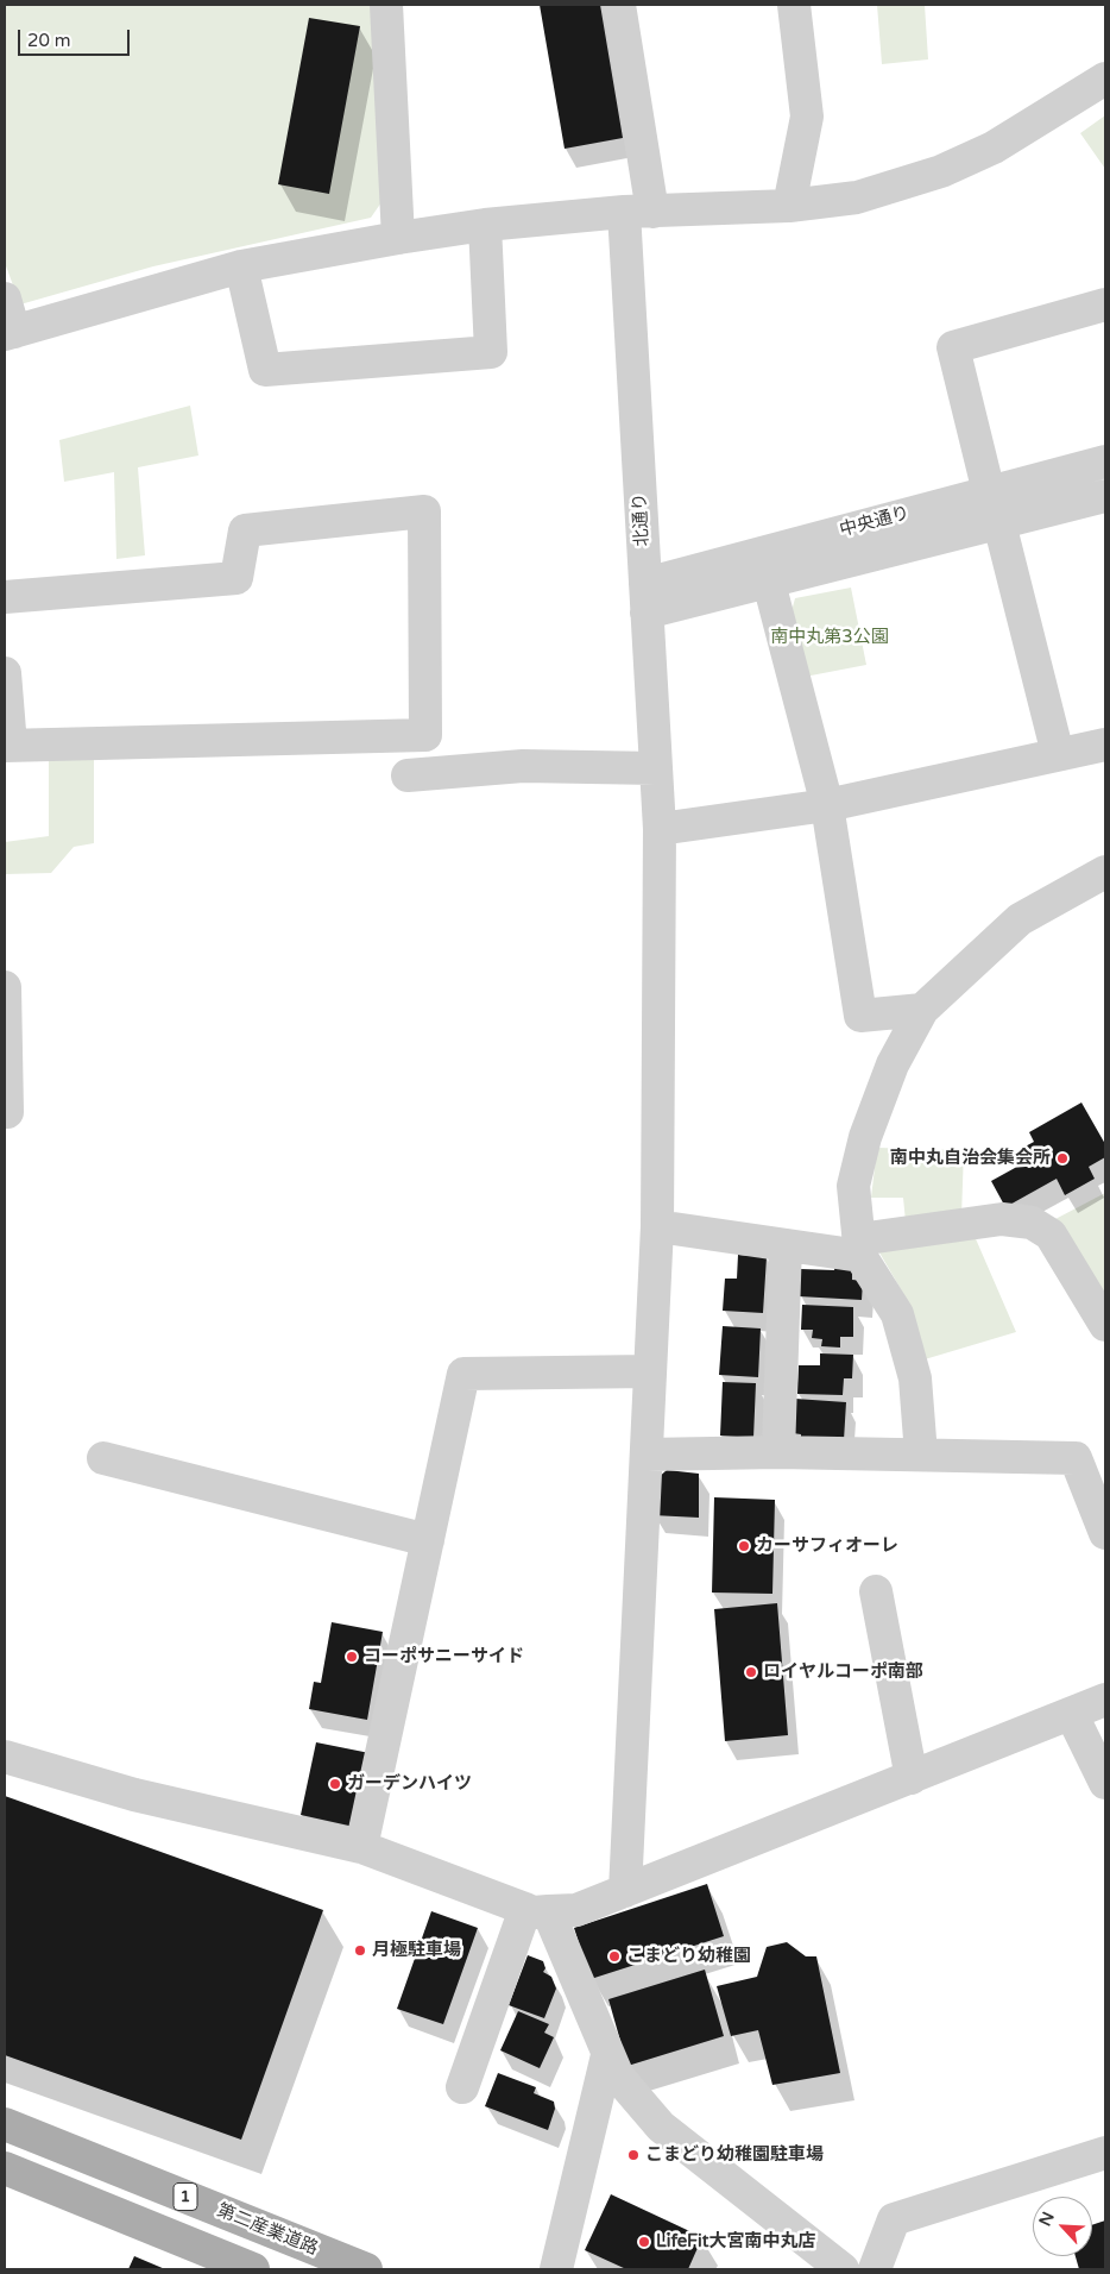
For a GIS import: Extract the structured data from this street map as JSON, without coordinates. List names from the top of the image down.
{
  "streets": {
    "main road": ["1", "第二産業道路"],
    "street": ["北通り", "中央通り"]
  },
  "crossings": [
    ["北通り", "中央通り"]
  ],
  "parks": ["南中丸第3公園"],
  "places": [
    "南中丸自治会集会所",
    "カーサフィオーレ",
    "コーポサニーサイド",
    "ロイヤルコーポ南部",
    "ガーデンハイツ",
    "月極駐車場",
    "こまどり幼稚園",
    "こまどり幼稚園駐車場",
    "LifeFit大宮南中丸店"
  ],
  "scale_bar": "20 m",
  "north": "top left"
}
